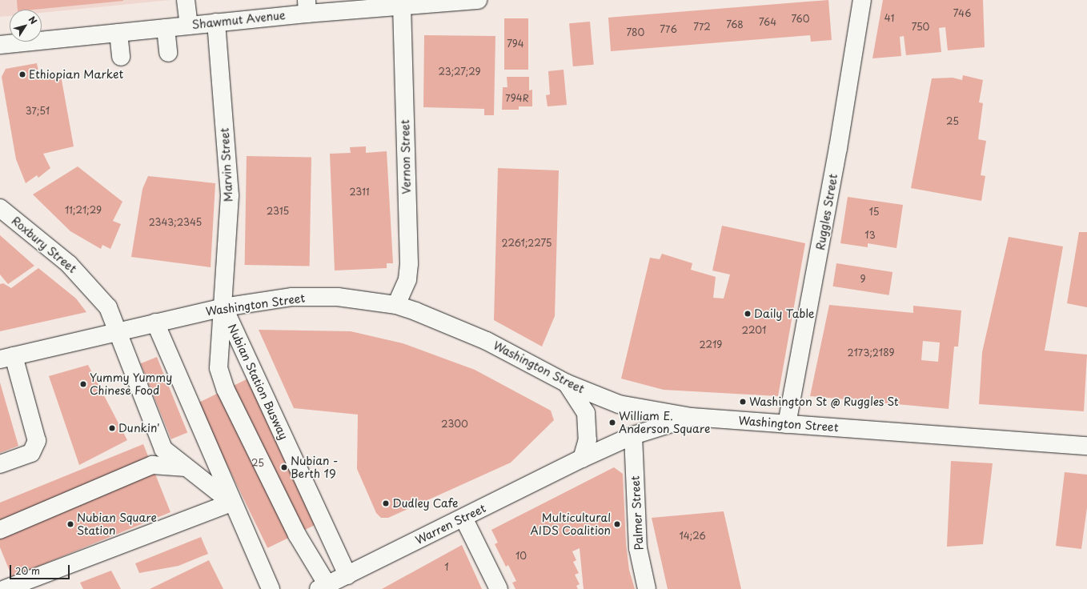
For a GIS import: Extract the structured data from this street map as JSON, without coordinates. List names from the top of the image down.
{
  "streets": {
    "main road": [
      "Shawmut Avenue",
      "Vernon Street",
      "Marvin Street",
      "Ruggles Street",
      "Roxbury Street",
      "Washington Street",
      "Nubian Station Busway",
      "Palmer Street",
      "Warren Street"
    ]
  },
  "crossings": [
    ["Shawmut Avenue", "Vernon Street"],
    ["Shawmut Avenue", "Marvin Street"],
    ["Vernon Street", "Washington Street"],
    ["Marvin Street", "Washington Street"],
    ["Marvin Street", "Nubian Station Busway"],
    ["Ruggles Street", "Washington Street"],
    ["Roxbury Street", "Washington Street"],
    ["Washington Street", "Nubian Station Busway"],
    ["Washington Street", "Warren Street"],
    ["Nubian Station Busway", "Warren Street"],
    ["Palmer Street", "Warren Street"]
  ],
  "places": [
    "Ethiopian Market",
    "Daily Table",
    "Yummy Yummy Chinese Food",
    "Washington St @ Ruggles St",
    "William E. Anderson Square",
    "Dunkin'",
    "Nubian - Berth 19",
    "Dudley Cafe",
    "Nubian Square Station",
    "Multicultural AIDS Coalition"
  ],
  "house_numbers": [
    "746",
    "41",
    "760",
    "764",
    "768",
    "772",
    "750",
    "776",
    "780",
    "794",
    "23;27;29",
    "794R",
    "37;51",
    "25",
    "2311",
    "11;21;29",
    "2315",
    "15",
    "2343;2345",
    "13",
    "2261;2275",
    "9",
    "2201",
    "2219",
    "2173;2189",
    "2300",
    "25",
    "14;26",
    "10",
    "1"
  ],
  "scale_bar": "20 m",
  "north": "top right"
}
